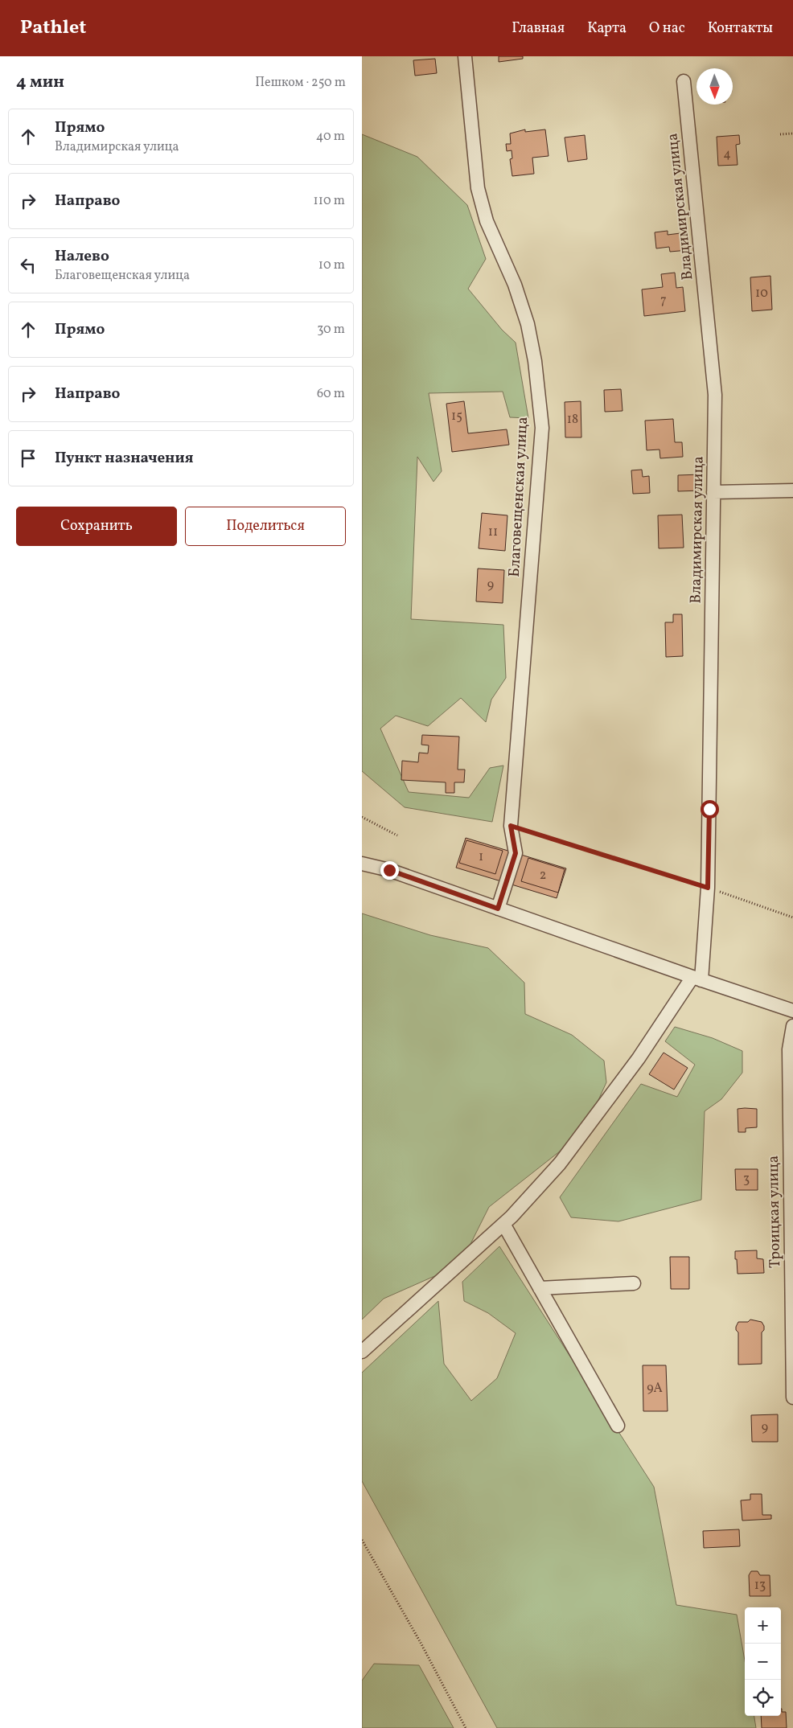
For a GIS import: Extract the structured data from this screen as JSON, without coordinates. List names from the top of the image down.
{
  "streets": {
    "street": ["Владимирская улица", "Благовещенская улица", "Троицкая улица"]
  },
  "house_numbers": [
    "4",
    "10",
    "7",
    "15",
    "18",
    "11",
    "9",
    "1",
    "2",
    "3",
    "9А",
    "9",
    "13"
  ],
  "north": "bottom",
  "page": {
    "header": "Pathlet",
    "nav": [
      "Главная",
      "Карта",
      "О нас",
      "Контакты"
    ],
    "heading": ["4 мин", "Пешком · 250 m"],
    "list": [
      ["Прямо", "Владимирская улица", "40 m"],
      ["Направо", "110 m"],
      ["Налево", "Благовещенская улица", "10 m"],
      ["Прямо", "30 m"],
      ["Направо", "60 m"],
      "Пункт назначения"
    ],
    "buttons": ["Сохранить", "Поделиться"],
    "map_buttons": ["+", "−"]
  }
}
